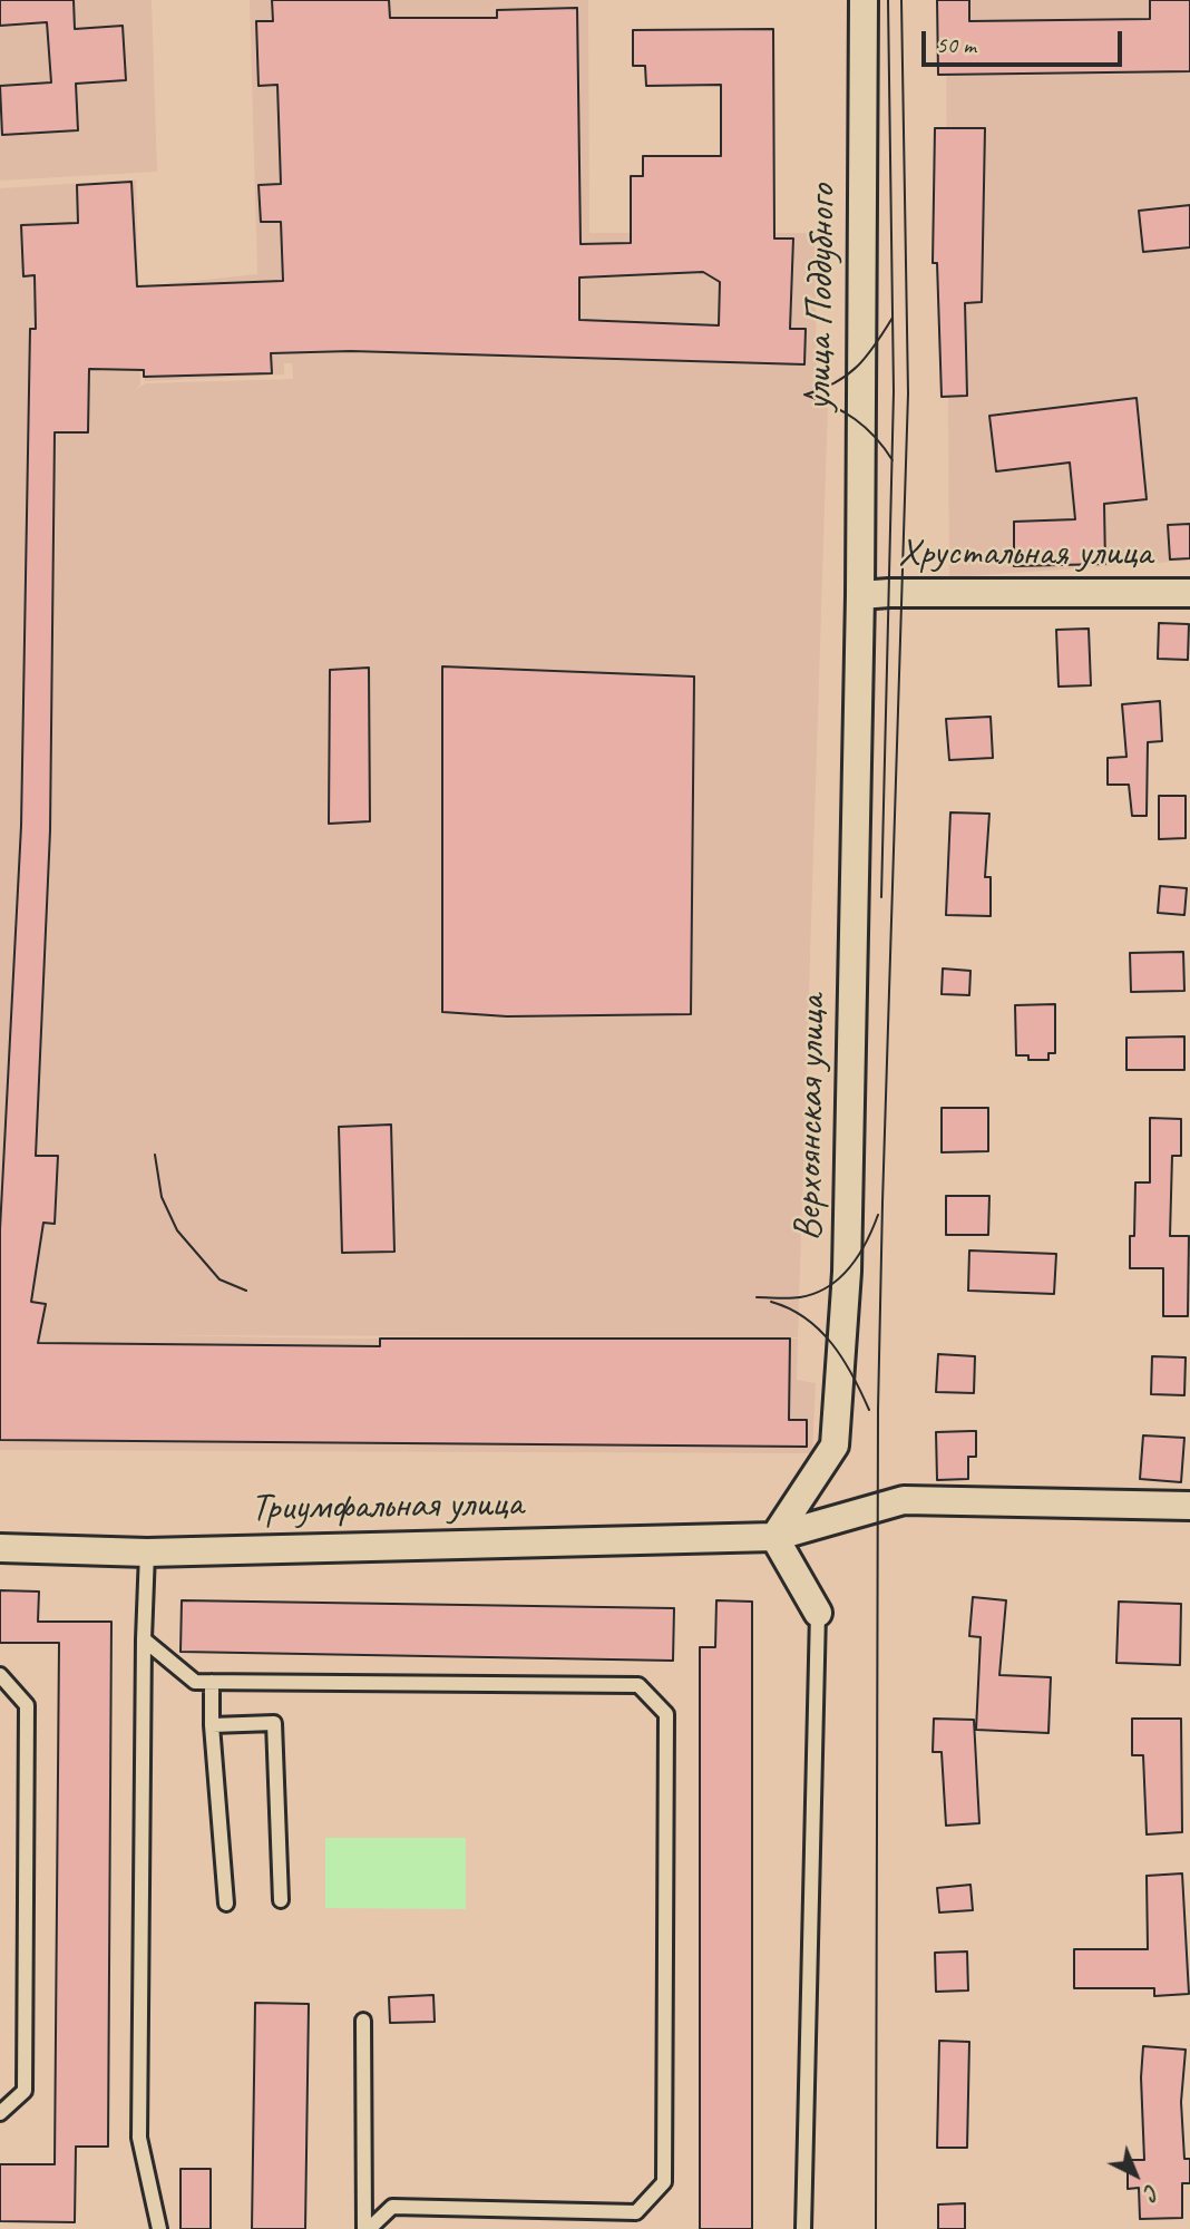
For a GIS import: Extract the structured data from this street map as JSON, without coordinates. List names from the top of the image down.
{
  "streets": {
    "street": [
      "улица Поддубного",
      "Хрустальная улица",
      "Верхоянская улица",
      "Триумфальная улица"
    ]
  },
  "crossings": [
    ["улица Поддубного", "Хрустальная улица"],
    ["улица Поддубного", "Верхоянская улица"],
    ["Хрустальная улица", "Верхоянская улица"],
    ["Верхоянская улица", "Триумфальная улица"]
  ],
  "scale_bar": "50 m",
  "north": "bottom right"
}
